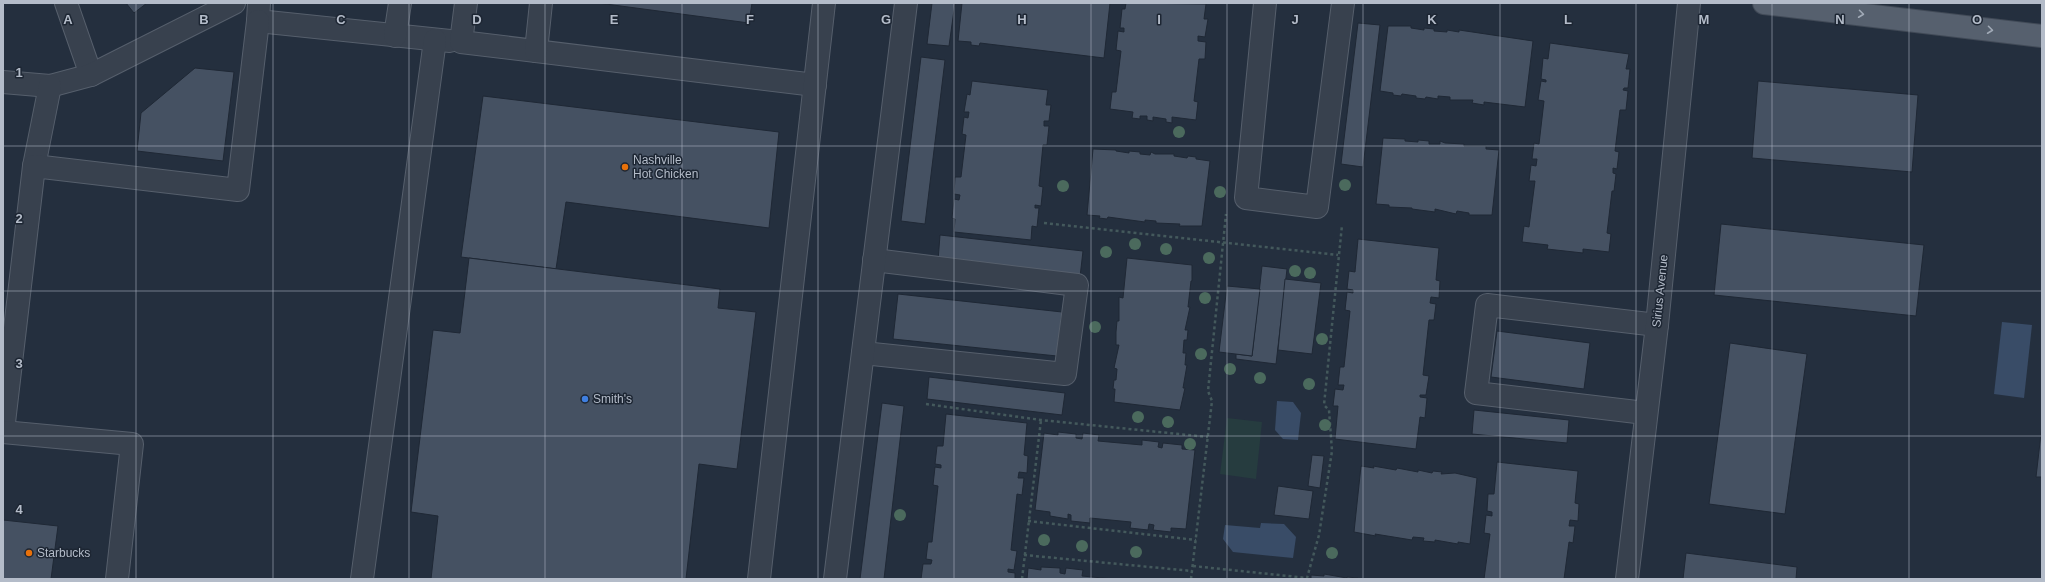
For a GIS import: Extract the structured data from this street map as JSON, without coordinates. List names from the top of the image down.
{
  "streets": {
    "street": ["Sirius Avenue"]
  },
  "places": ["Nashville Hot Chicken", "Smith's", "Starbucks"],
  "grid": {
    "columns": [
      "A",
      "B",
      "C",
      "D",
      "E",
      "F",
      "G",
      "H",
      "I",
      "J",
      "K",
      "L",
      "M",
      "N",
      "O"
    ],
    "rows": [
      "1",
      "2",
      "3",
      "4"
    ]
  }
}
